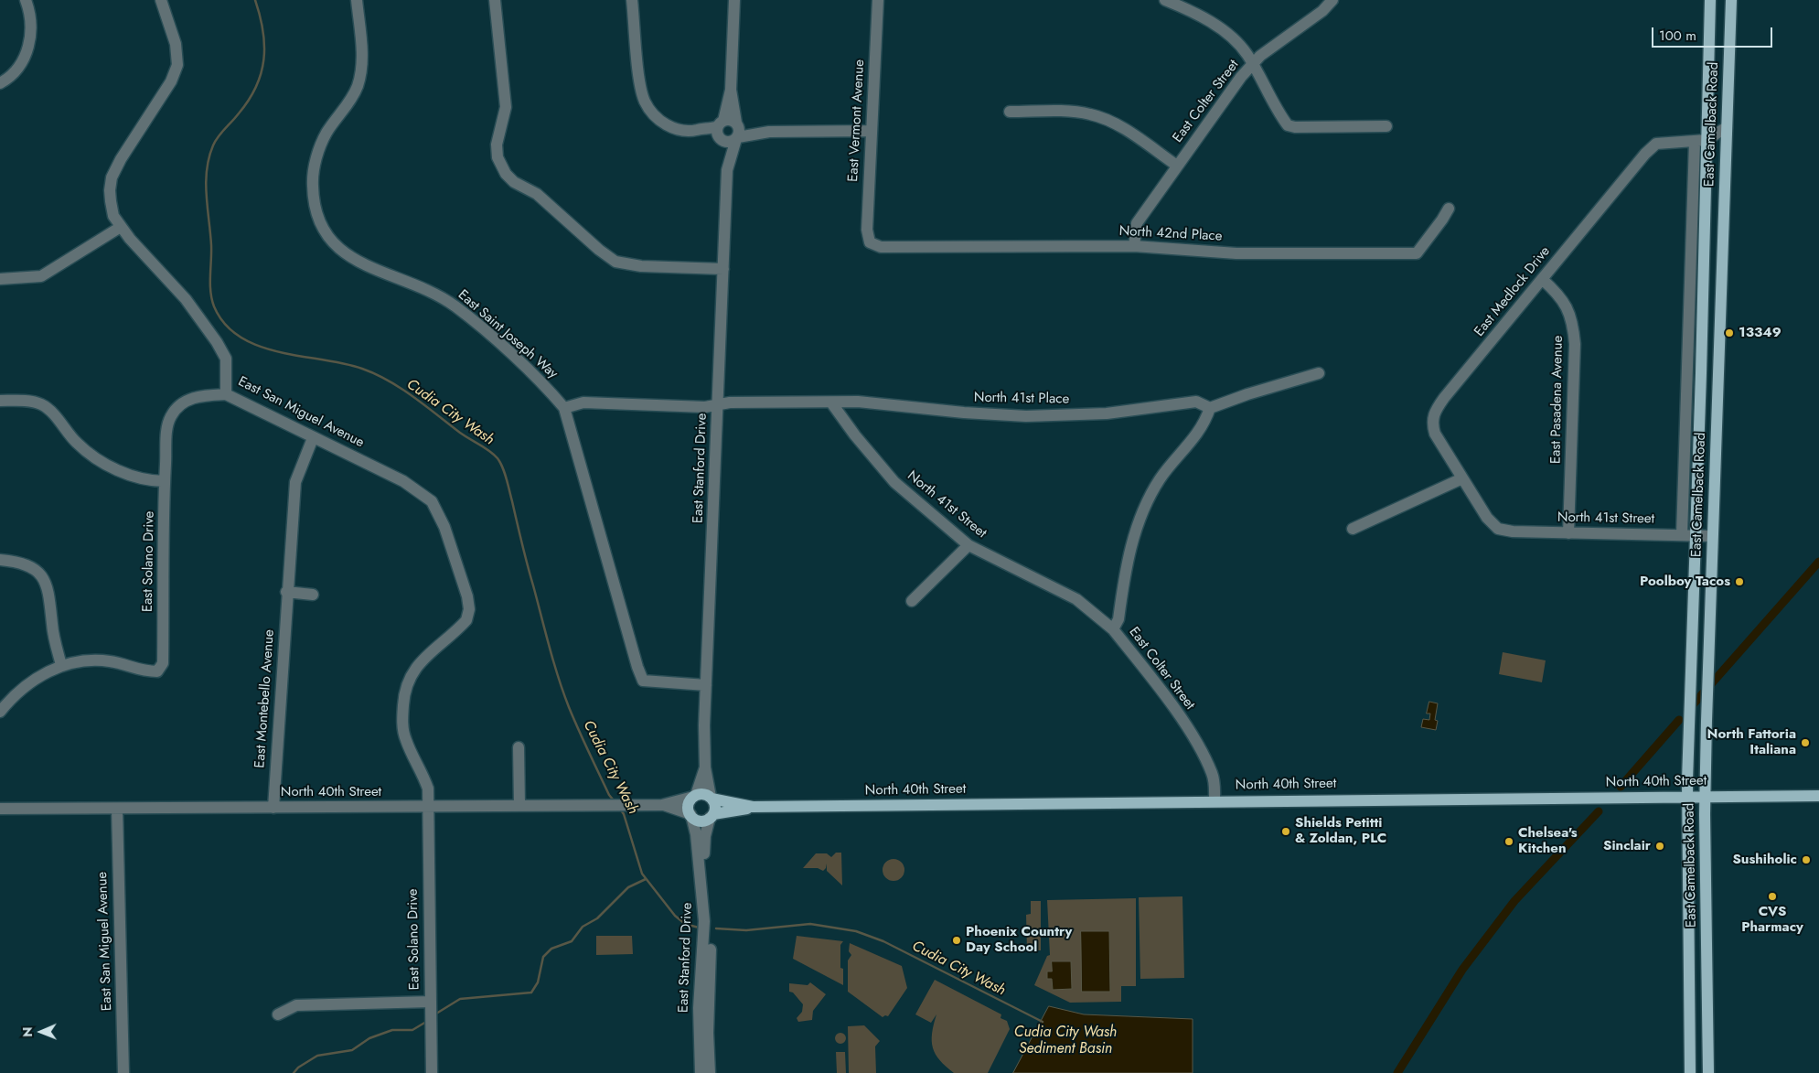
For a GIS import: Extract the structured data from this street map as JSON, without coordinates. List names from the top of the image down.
{
  "streets": {
    "main road": ["East Camelback Road", "North 40th Street"],
    "street": [
      "East Colter Street",
      "East Vermont Avenue",
      "North 42nd Place",
      "East Medlock Drive",
      "East Saint Joseph Way",
      "North 41st Place",
      "East Pasadena Avenue",
      "East San Miguel Avenue",
      "East Stanford Drive",
      "North 41st Street",
      "East Solano Drive",
      "East Montebello Avenue"
    ]
  },
  "crossings": [
    ["East Colter Street", "North 42nd Place"],
    ["East Colter Street", "North 41st Place"],
    ["East Colter Street", "North 41st Street"],
    ["East Colter Street", "North 40th Street"],
    ["East Vermont Avenue", "North 42nd Place"],
    ["East Camelback Road", "East Medlock Drive"],
    ["East Camelback Road", "North 41st Street"],
    ["East Camelback Road", "North 40th Street"],
    ["East Medlock Drive", "East Pasadena Avenue"],
    ["East Medlock Drive", "North 41st Street"],
    ["East Saint Joseph Way", "North 41st Place"],
    ["East Saint Joseph Way", "East Stanford Drive"],
    ["North 41st Place", "East Stanford Drive"],
    ["North 41st Place", "North 41st Street"],
    ["East Pasadena Avenue", "North 41st Street"],
    ["East San Miguel Avenue", "East Solano Drive"],
    ["East San Miguel Avenue", "East Montebello Avenue"],
    ["East San Miguel Avenue", "North 40th Street"],
    ["East Stanford Drive", "North 40th Street"],
    ["East Solano Drive", "North 40th Street"],
    ["East Montebello Avenue", "North 40th Street"]
  ],
  "water": ["Cudia City Wash", "Cudia City Wash Sediment Basin"],
  "places": [
    "13349",
    "Poolboy Tacos",
    "North Fattoria Italiana",
    "Shields Petitti & Zoldan, PLC",
    "Chelsea's Kitchen",
    "Sinclair",
    "Sushiholic",
    "CVS Pharmacy",
    "Phoenix Country Day School"
  ],
  "scale_bar": "100 m",
  "north": "left"
}
